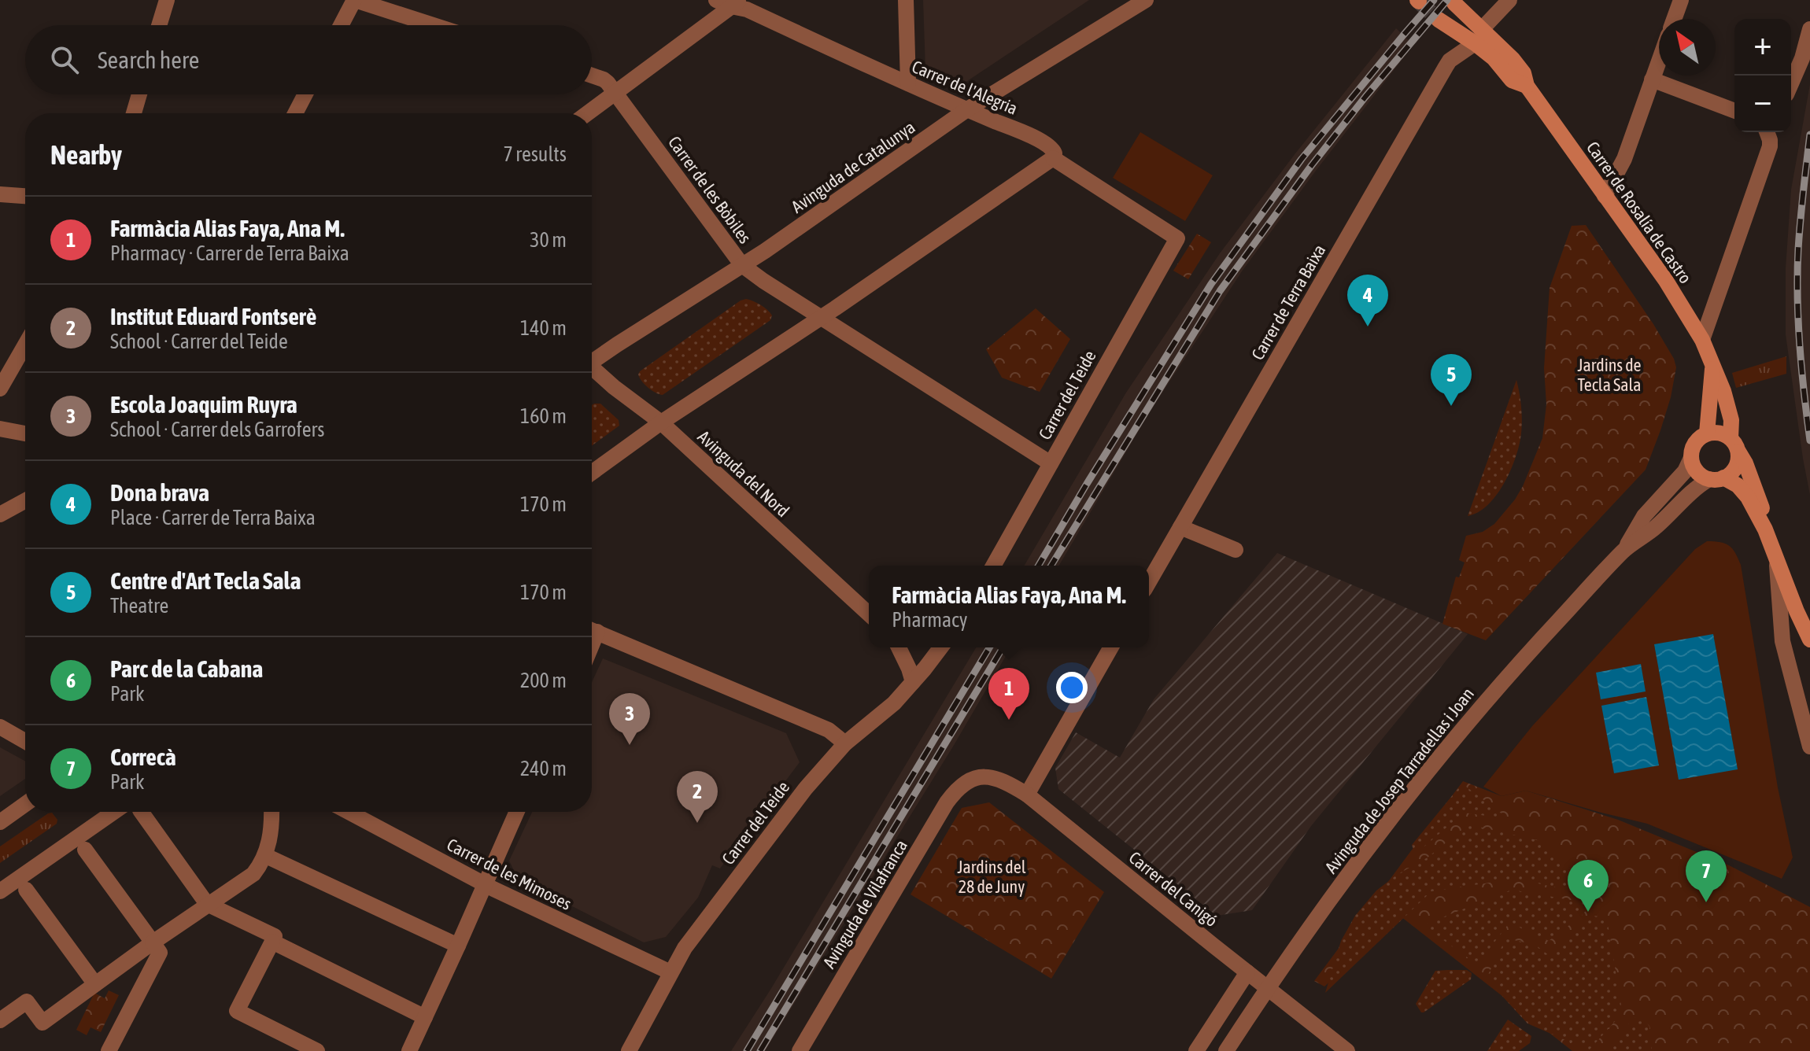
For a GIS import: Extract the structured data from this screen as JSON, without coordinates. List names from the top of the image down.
{
  "streets": {
    "street": [
      "Carrer de l'Alegria",
      "Avinguda de Catalunya",
      "Carrer de les Bòbiles",
      "Carrer de Rosalía de Castro",
      "Carrer de Terra Baixa",
      "Carrer del Teide",
      "Avinguda del Nord",
      "Avinguda de Josep Tarradellas i Joan",
      "Carrer de les Mimoses",
      "Carrer del Canigó",
      "Avinguda de Vilafranca"
    ]
  },
  "crossings": [
    ["Carrer de l'Alegria", "Avinguda de Catalunya"],
    ["Carrer de l'Alegria", "Carrer del Teide"],
    ["Avinguda de Catalunya", "Carrer de les Bòbiles"],
    ["Carrer de les Bòbiles", "Carrer del Teide"],
    ["Carrer de Rosalía de Castro", "Carrer de Terra Baixa"],
    ["Carrer de Rosalía de Castro", "Avinguda de Josep Tarradellas i Joan"],
    ["Carrer del Teide", "Carrer de les Mimoses"],
    ["Avinguda de Josep Tarradellas i Joan", "Carrer del Canigó"],
    ["Carrer del Canigó", "Avinguda de Vilafranca"]
  ],
  "parks": ["Jardins de Tecla Sala", "Jardins del 28 de Juny"],
  "north": "top left",
  "page": {
    "map_buttons": ["+", "−"],
    "search": "Search here",
    "heading": ["Nearby", "7 results"],
    "list": [
      {
        "mark": "1",
        "name": "Farmàcia Alias Faya, Ana M.",
        "note": "Pharmacy · Carrer de Terra Baixa",
        "value": "30 m"
      },
      {
        "mark": "2",
        "name": "Institut Eduard Fontserè",
        "note": "School · Carrer del Teide",
        "value": "140 m"
      },
      {
        "mark": "3",
        "name": "Escola Joaquim Ruyra",
        "note": "School · Carrer dels Garrofers",
        "value": "160 m"
      },
      {
        "mark": "4",
        "name": "Dona brava",
        "note": "Place · Carrer de Terra Baixa",
        "value": "170 m"
      },
      {
        "mark": "5",
        "name": "Centre d'Art Tecla Sala",
        "note": "Theatre",
        "value": "170 m"
      },
      {
        "mark": "6",
        "name": "Parc de la Cabana",
        "note": "Park",
        "value": "200 m"
      },
      {
        "mark": "7",
        "name": "Correcà",
        "note": "Park",
        "value": "240 m"
      }
    ],
    "pins": [
      "4",
      "5",
      "1",
      "3",
      "2",
      "7",
      "6"
    ],
    "popup": ["Farmàcia Alias Faya, Ana M.", "Pharmacy"]
  }
}
